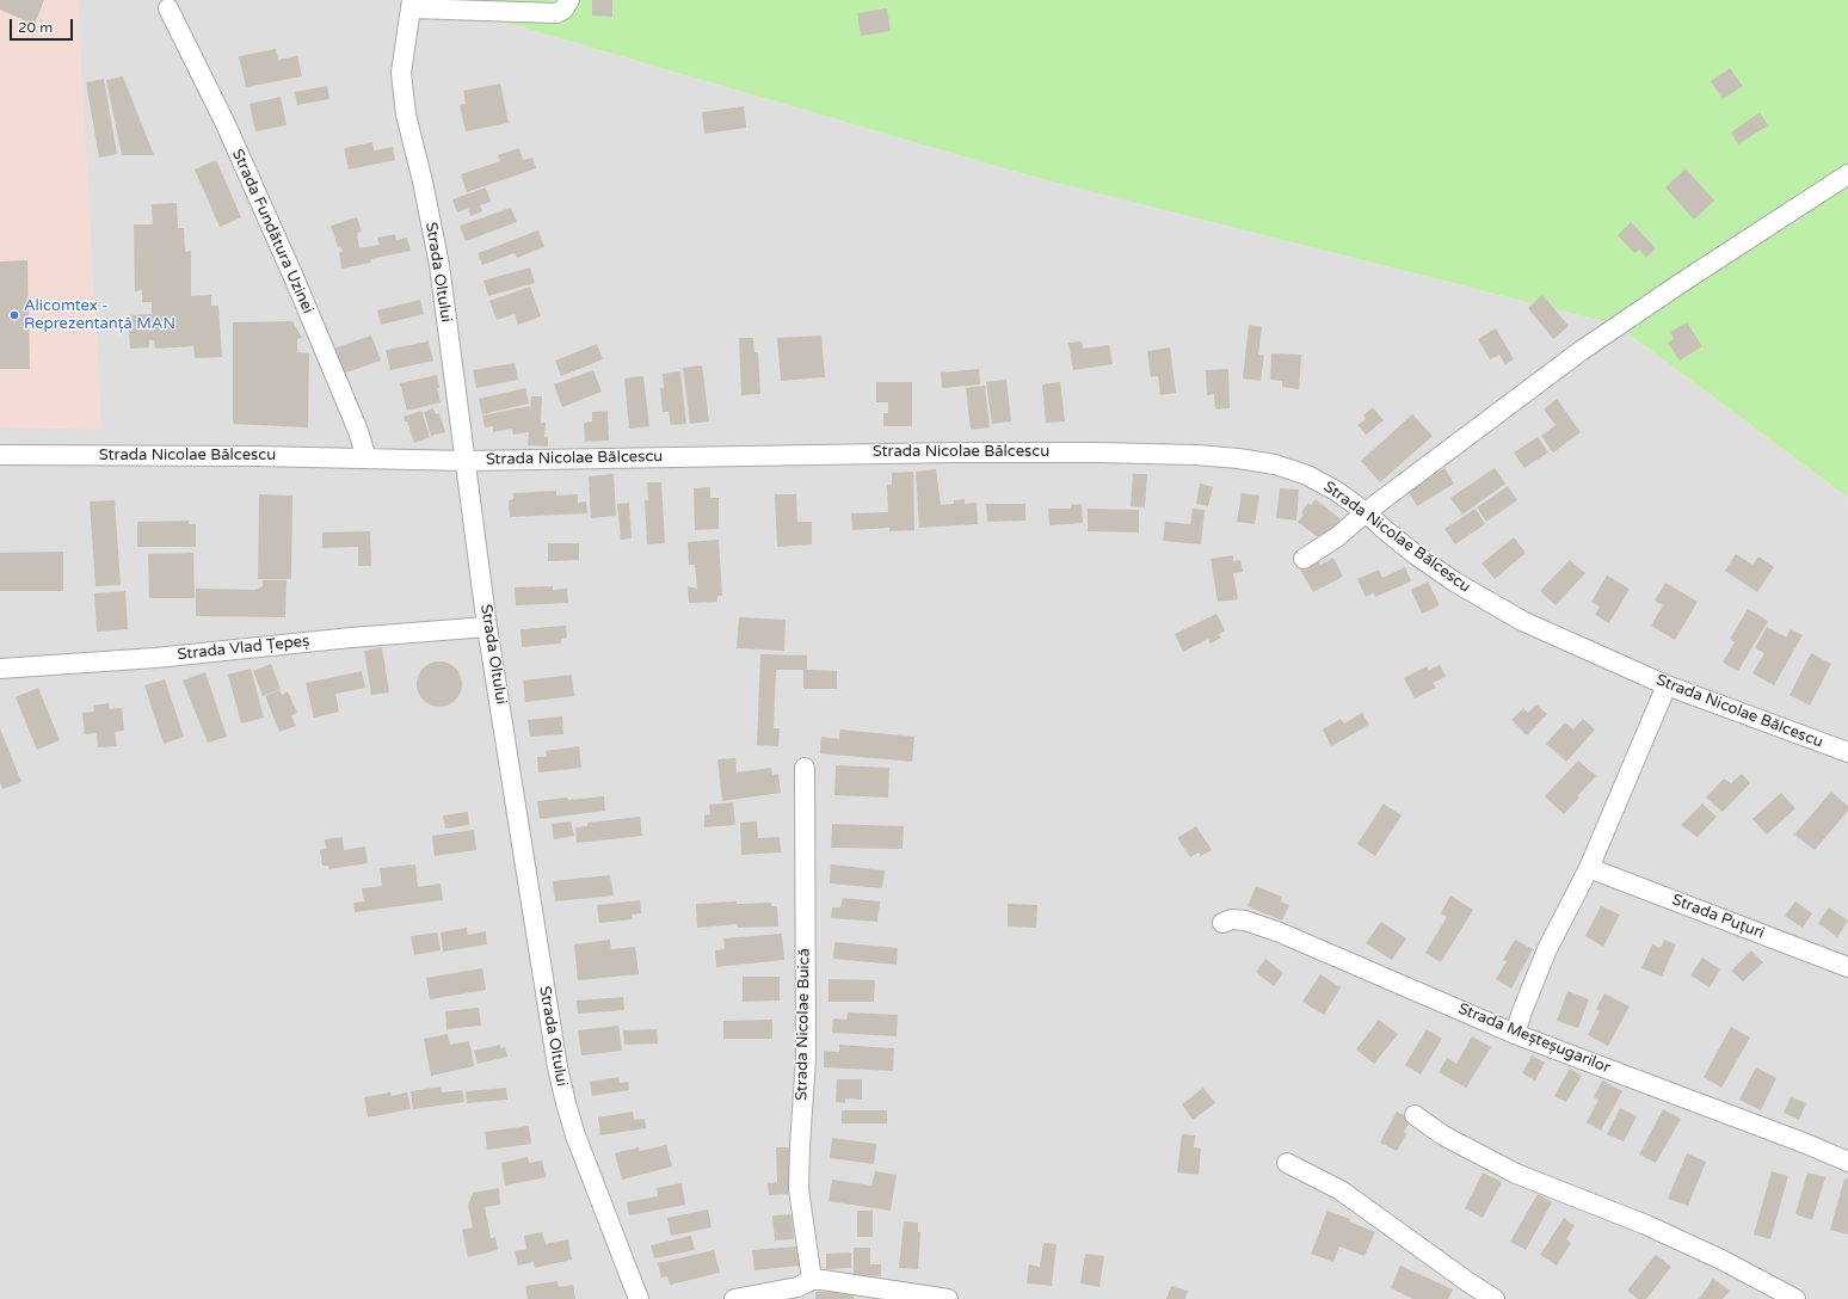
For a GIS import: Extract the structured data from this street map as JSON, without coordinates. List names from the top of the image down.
{
  "streets": {
    "street": [
      "Strada Fundătura Uzinei",
      "Strada Oltului",
      "Strada Nicolae Bălcescu",
      "Strada Vlad Țepeș",
      "Strada Puțuri",
      "Strada Nicolae Buică",
      "Strada Meșteșugarilor"
    ]
  },
  "crossings": [
    ["Strada Fundătura Uzinei", "Strada Nicolae Bălcescu"],
    ["Strada Oltului", "Strada Nicolae Bălcescu"],
    ["Strada Oltului", "Strada Vlad Țepeș"]
  ],
  "places": ["Alicomtex - Reprezentanță MAN"],
  "scale_bar": "20 m"
}
